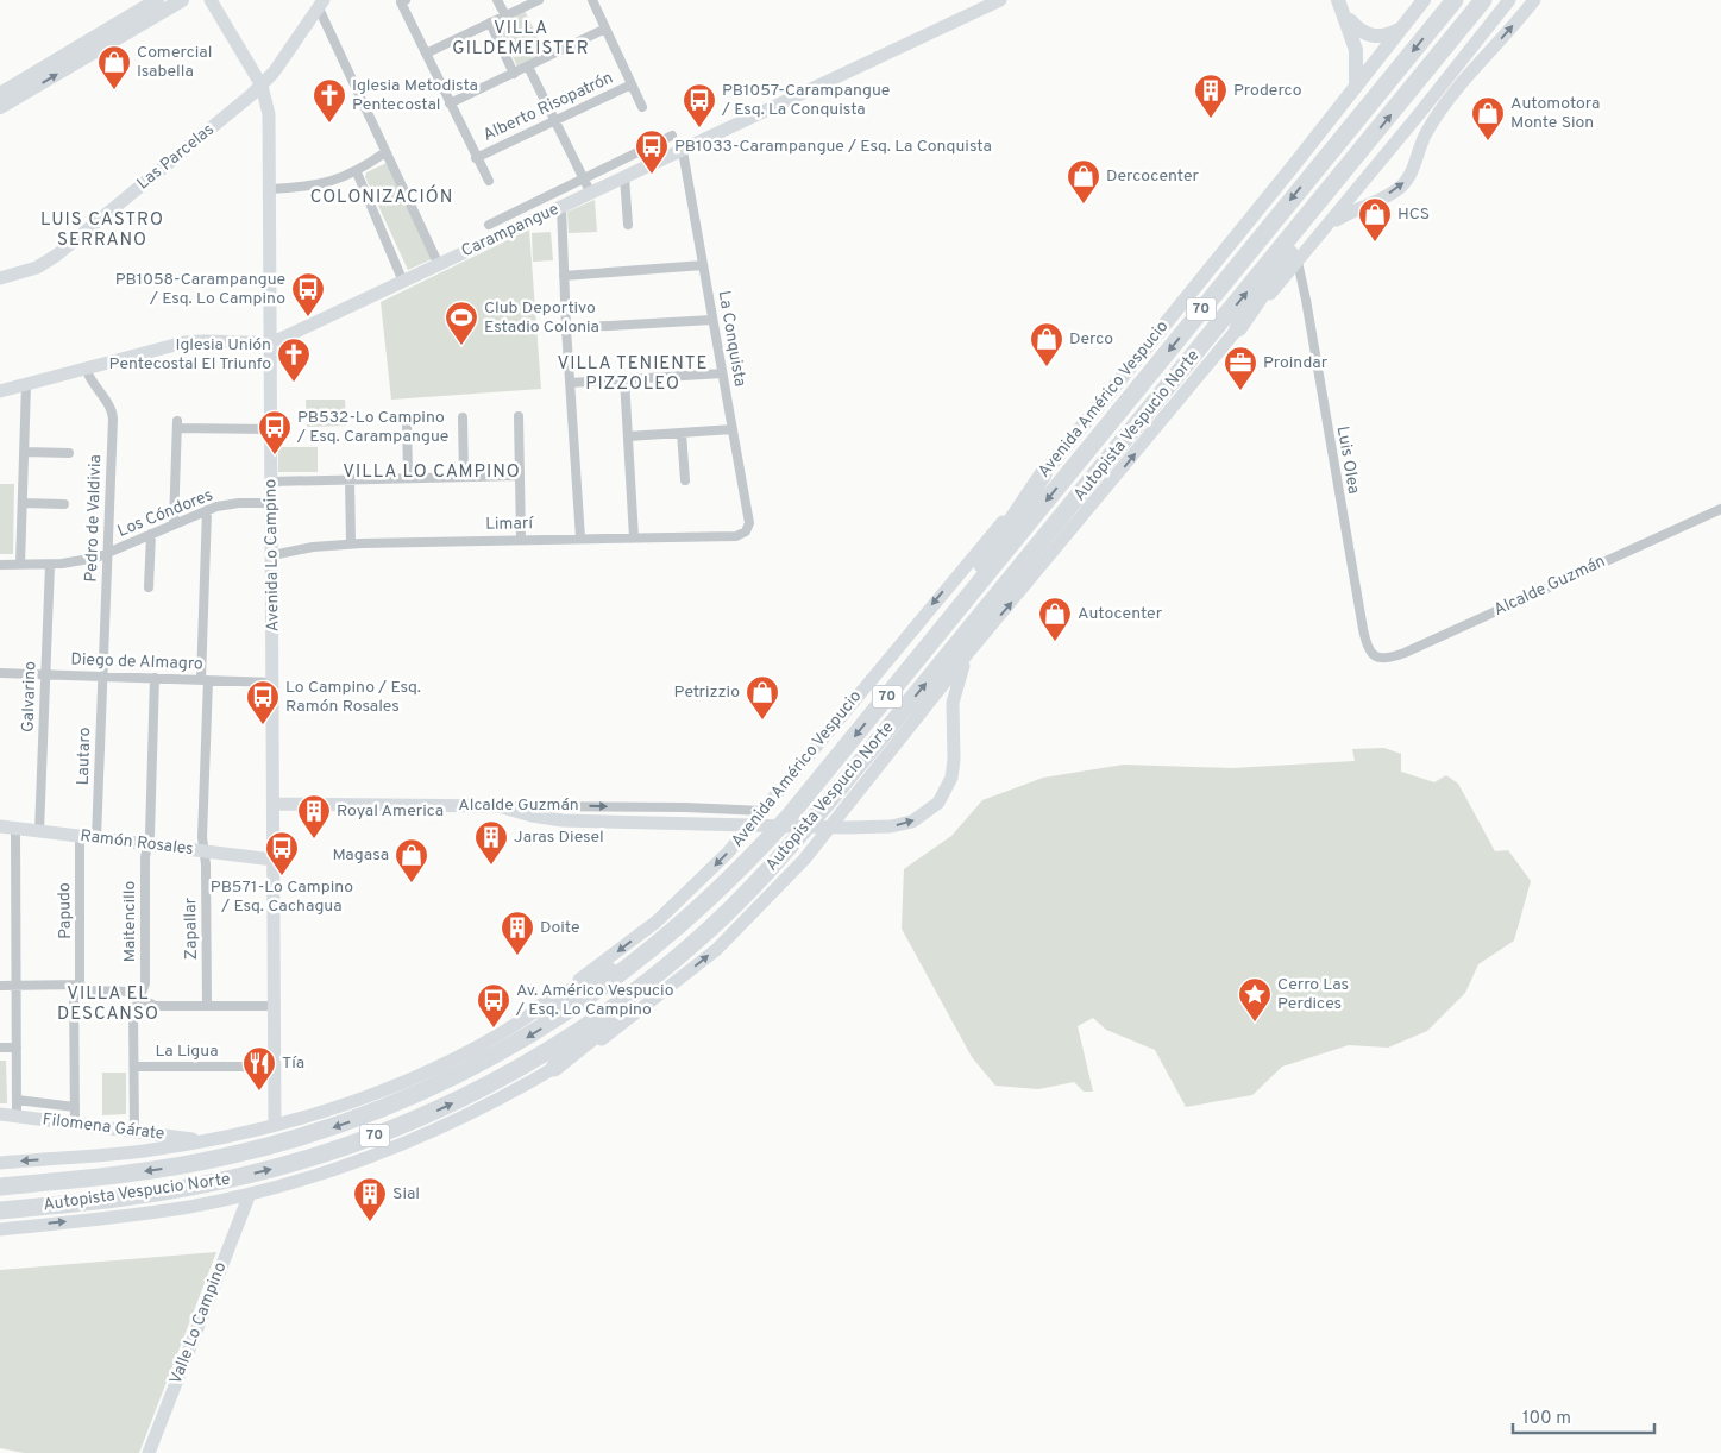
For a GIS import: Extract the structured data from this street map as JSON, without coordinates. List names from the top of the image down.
{
  "streets": {
    "highway": ["70", "Autopista Vespucio Norte"],
    "main road": [
      "Las Parcelas",
      "Carampangue",
      "Avenida Américo Vespucio",
      "Avenida Lo Campino",
      "Alcalde Guzmán",
      "Ramón Rosales",
      "Filomena Gárate",
      "Valle Lo Campino"
    ],
    "street": [
      "Alberto Risopatrón",
      "La Conquista",
      "Luis Olea",
      "Los Cóndores",
      "Pedro de Valdivia",
      "Limarí",
      "Diego de Almagro",
      "Galvarino",
      "Lautaro",
      "Papudo",
      "Maitencillo",
      "Zapallar",
      "La Ligua"
    ]
  },
  "crossings": [
    ["Las Parcelas", "Avenida Lo Campino"],
    ["Carampangue", "La Conquista"],
    ["Carampangue", "Pedro de Valdivia"],
    ["Carampangue", "Avenida Lo Campino"],
    ["La Conquista", "Limarí"],
    ["Avenida Américo Vespucio", "Avenida Lo Campino"],
    ["Avenida Américo Vespucio", "Alcalde Guzmán"],
    ["Avenida Américo Vespucio", "Filomena Gárate"],
    ["Luis Olea", "Alcalde Guzmán"],
    ["Los Cóndores", "Pedro de Valdivia"],
    ["Los Cóndores", "Avenida Lo Campino"],
    ["Los Cóndores", "Galvarino"],
    ["Los Cóndores", "Zapallar"],
    ["Pedro de Valdivia", "Diego de Almagro"],
    ["Pedro de Valdivia", "Lautaro"],
    ["Limarí", "Avenida Lo Campino"],
    ["Avenida Lo Campino", "Alcalde Guzmán"],
    ["Avenida Lo Campino", "Diego de Almagro"],
    ["Avenida Lo Campino", "Ramón Rosales"],
    ["Avenida Lo Campino", "La Ligua"],
    ["Diego de Almagro", "Galvarino"],
    ["Diego de Almagro", "Lautaro"],
    ["Diego de Almagro", "Maitencillo"],
    ["Diego de Almagro", "Zapallar"],
    ["Galvarino", "Ramón Rosales"],
    ["Lautaro", "Ramón Rosales"],
    ["Ramón Rosales", "Papudo"],
    ["Ramón Rosales", "Maitencillo"],
    ["Ramón Rosales", "Zapallar"],
    ["Papudo", "Filomena Gárate"],
    ["Maitencillo", "La Ligua"],
    ["Maitencillo", "Filomena Gárate"]
  ],
  "districts": [
    "VILLA GILDEMEISTER",
    "COLONIZACIÓN",
    "LUIS CASTRO SERRANO",
    "VILLA TENIENTE PIZZOLEO",
    "VILLA LO CAMPINO",
    "VILLA EL DESCANSO"
  ],
  "places": {
    "shop": [
      "Comercial Isabella",
      "Automotora Monte Sion",
      "Dercocenter",
      "HCS",
      "Derco",
      "Autocenter",
      "Petrizzio",
      "Magasa"
    ],
    "building": [
      "Proderco",
      "Royal America",
      "Jaras Diesel",
      "Doite",
      "Sial"
    ],
    "church": ["Iglesia Metodista Pentecostal", "Iglesia Unión Pentecostal El Triunfo"],
    "bus stop": [
      "PB1057-Carampangue / Esq. La Conquista",
      "PB1033-Carampangue / Esq. La Conquista",
      "PB1058-Carampangue / Esq. Lo Campino",
      "PB532-Lo Campino / Esq. Carampangue",
      "Lo Campino / Esq. Ramón Rosales",
      "PB571-Lo Campino / Esq. Cachagua",
      "Av. Américo Vespucio / Esq. Lo Campino"
    ],
    "sports": ["Club Deportivo Estadio Colonia"],
    "office": ["Proindar"],
    "place": ["Cerro Las Perdices"],
    "restaurant": ["Tía"]
  },
  "scale_bar": "100 m"
}
